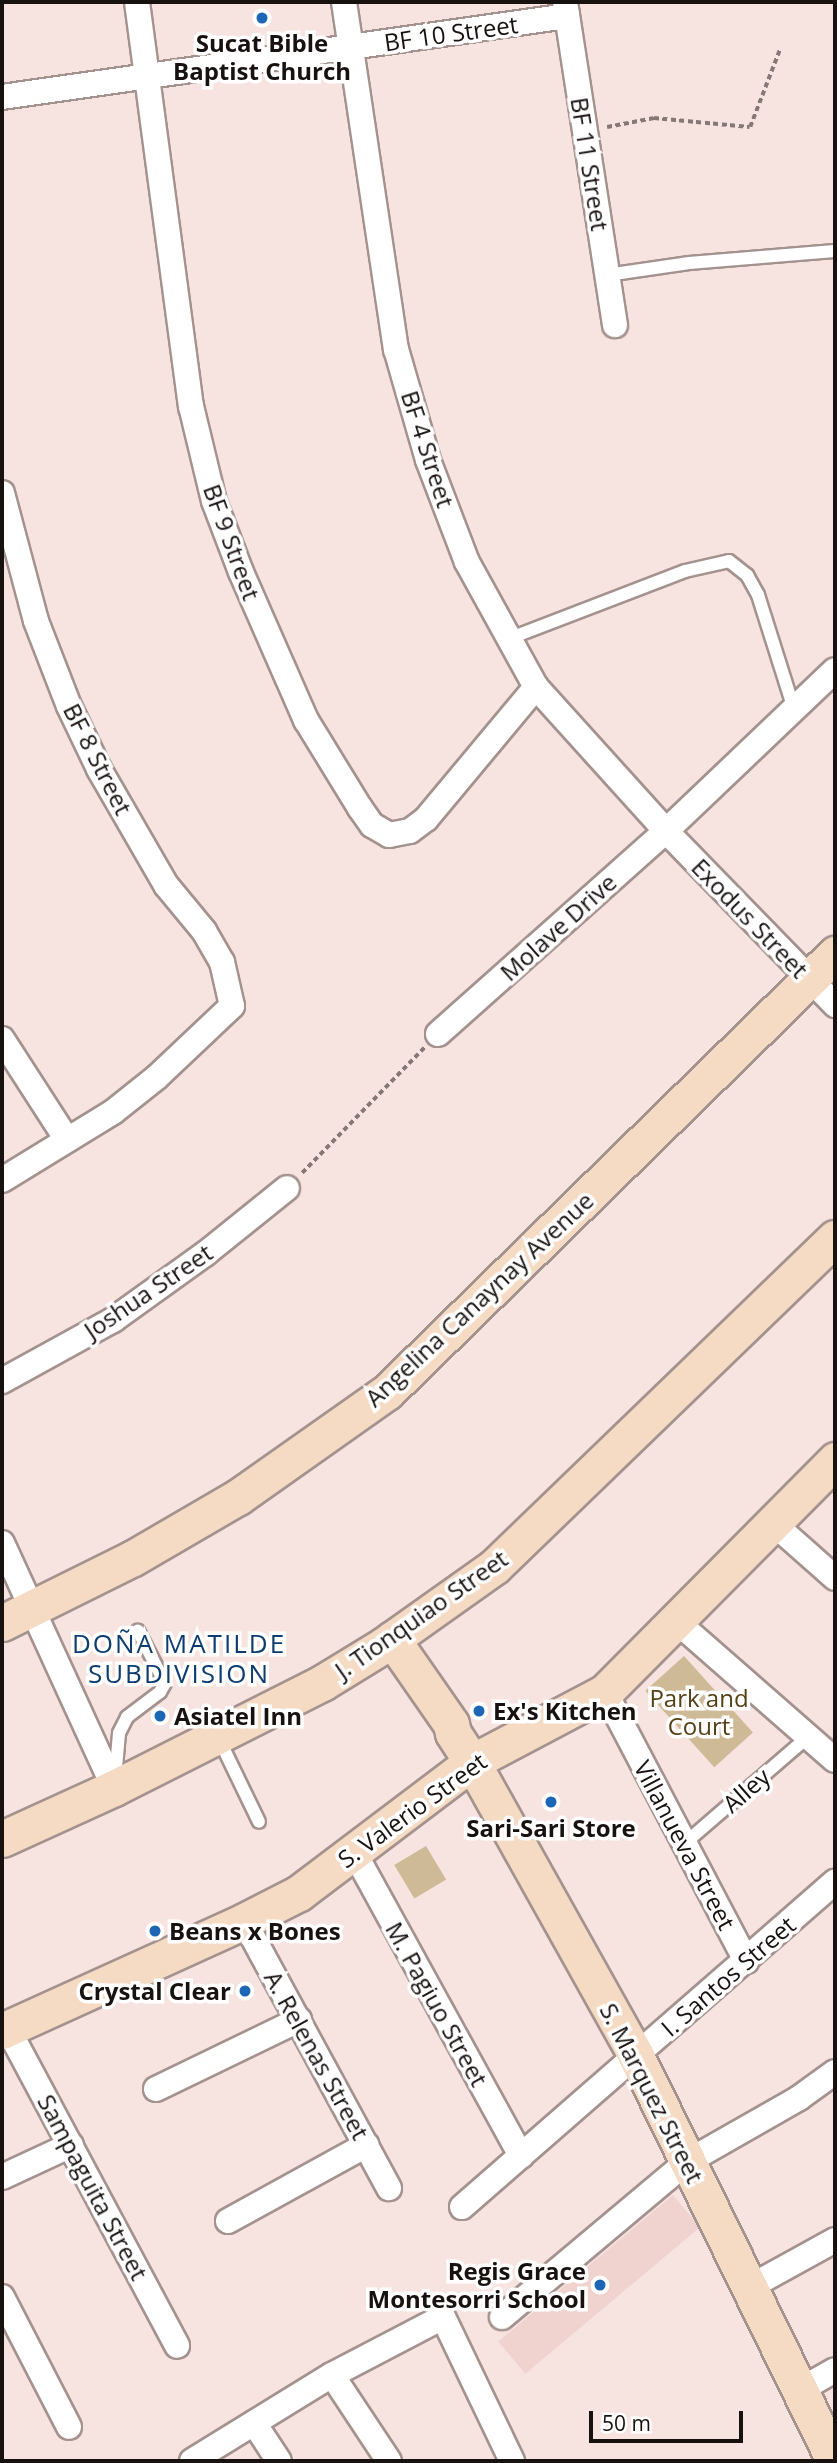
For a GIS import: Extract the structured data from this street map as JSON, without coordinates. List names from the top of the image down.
{
  "streets": {
    "street": [
      "BF 10 Street",
      "BF 11 Street",
      "BF 4 Street",
      "BF 9 Street",
      "BF 8 Street",
      "Exodus Street",
      "Molave Drive",
      "Joshua Street",
      "Angelina Canaynay Avenue",
      "J. Tionquiao Street",
      "S. Valerio Street",
      "Villanueva Street",
      "I. Santos Street",
      "M. Pagiuo Street",
      "A. Relenas Street",
      "S. Marquez Street",
      "Sampaguita Street"
    ],
    "lane": ["Alley"]
  },
  "crossings": [
    ["BF 10 Street", "BF 11 Street"],
    ["BF 10 Street", "BF 4 Street"],
    ["BF 10 Street", "BF 9 Street"],
    ["BF 4 Street", "BF 9 Street"],
    ["BF 4 Street", "Exodus Street"],
    ["BF 4 Street", "Molave Drive"],
    ["Exodus Street", "Molave Drive"],
    ["Exodus Street", "Angelina Canaynay Avenue"],
    ["J. Tionquiao Street", "S. Marquez Street"],
    ["Alley", "Villanueva Street"],
    ["S. Valerio Street", "Villanueva Street"],
    ["S. Valerio Street", "M. Pagiuo Street"],
    ["S. Valerio Street", "A. Relenas Street"],
    ["S. Valerio Street", "S. Marquez Street"],
    ["S. Valerio Street", "Sampaguita Street"],
    ["Villanueva Street", "I. Santos Street"],
    ["I. Santos Street", "M. Pagiuo Street"],
    ["I. Santos Street", "S. Marquez Street"]
  ],
  "districts": ["DOÑA MATILDE SUBDIVISION"],
  "parks": ["Park and Court"],
  "places": [
    "Sucat Bible Baptist Church",
    "Ex's Kitchen",
    "Asiatel Inn",
    "Sari-Sari Store",
    "Beans x Bones",
    "Crystal Clear",
    "Regis Grace Montesorri School"
  ],
  "scale_bar": "50 m"
}
